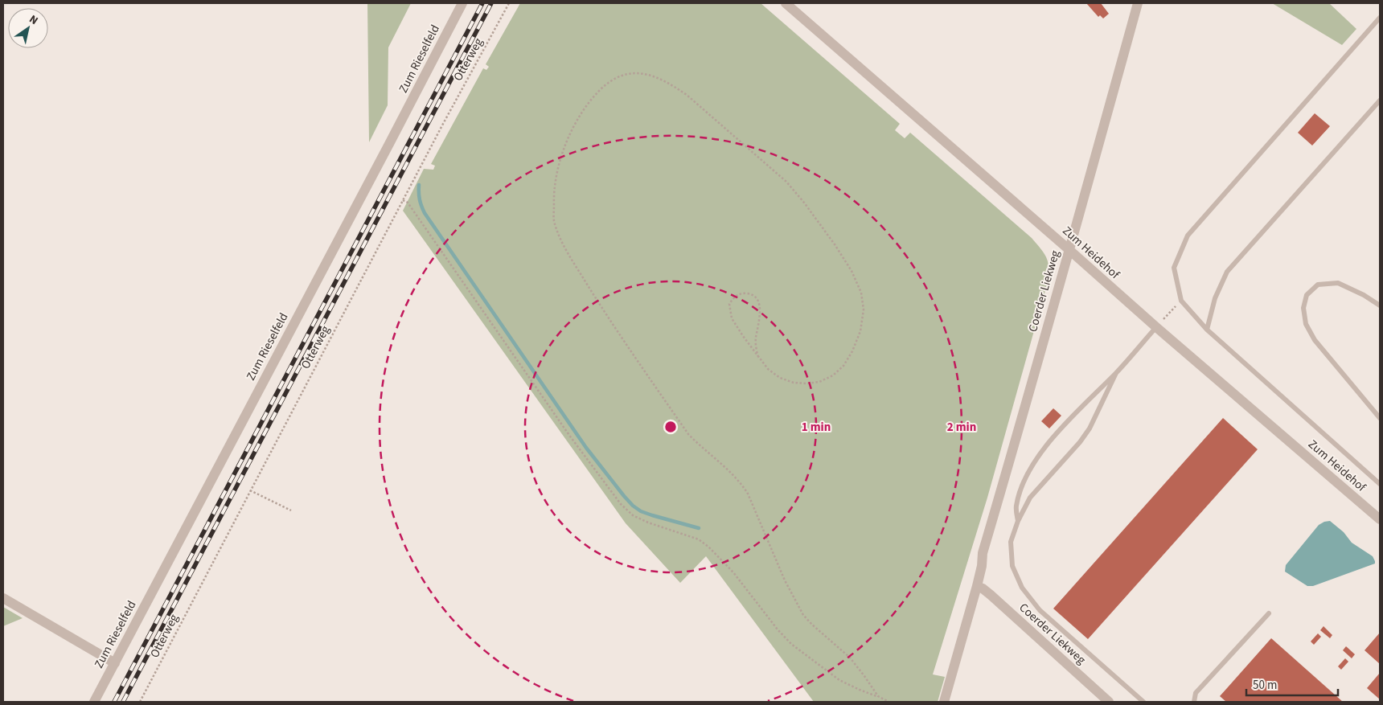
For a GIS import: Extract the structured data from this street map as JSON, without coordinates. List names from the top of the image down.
{
  "streets": {
    "street": ["Zum Rieselfeld", "Zum Heidehof", "Coerder Liekweg"],
    "path": ["Otterweg"]
  },
  "crossings": [
    ["Zum Heidehof", "Coerder Liekweg"]
  ],
  "scale_bar": "50 m",
  "north": "top right",
  "rings": ["1 min", "2 min"]
}
